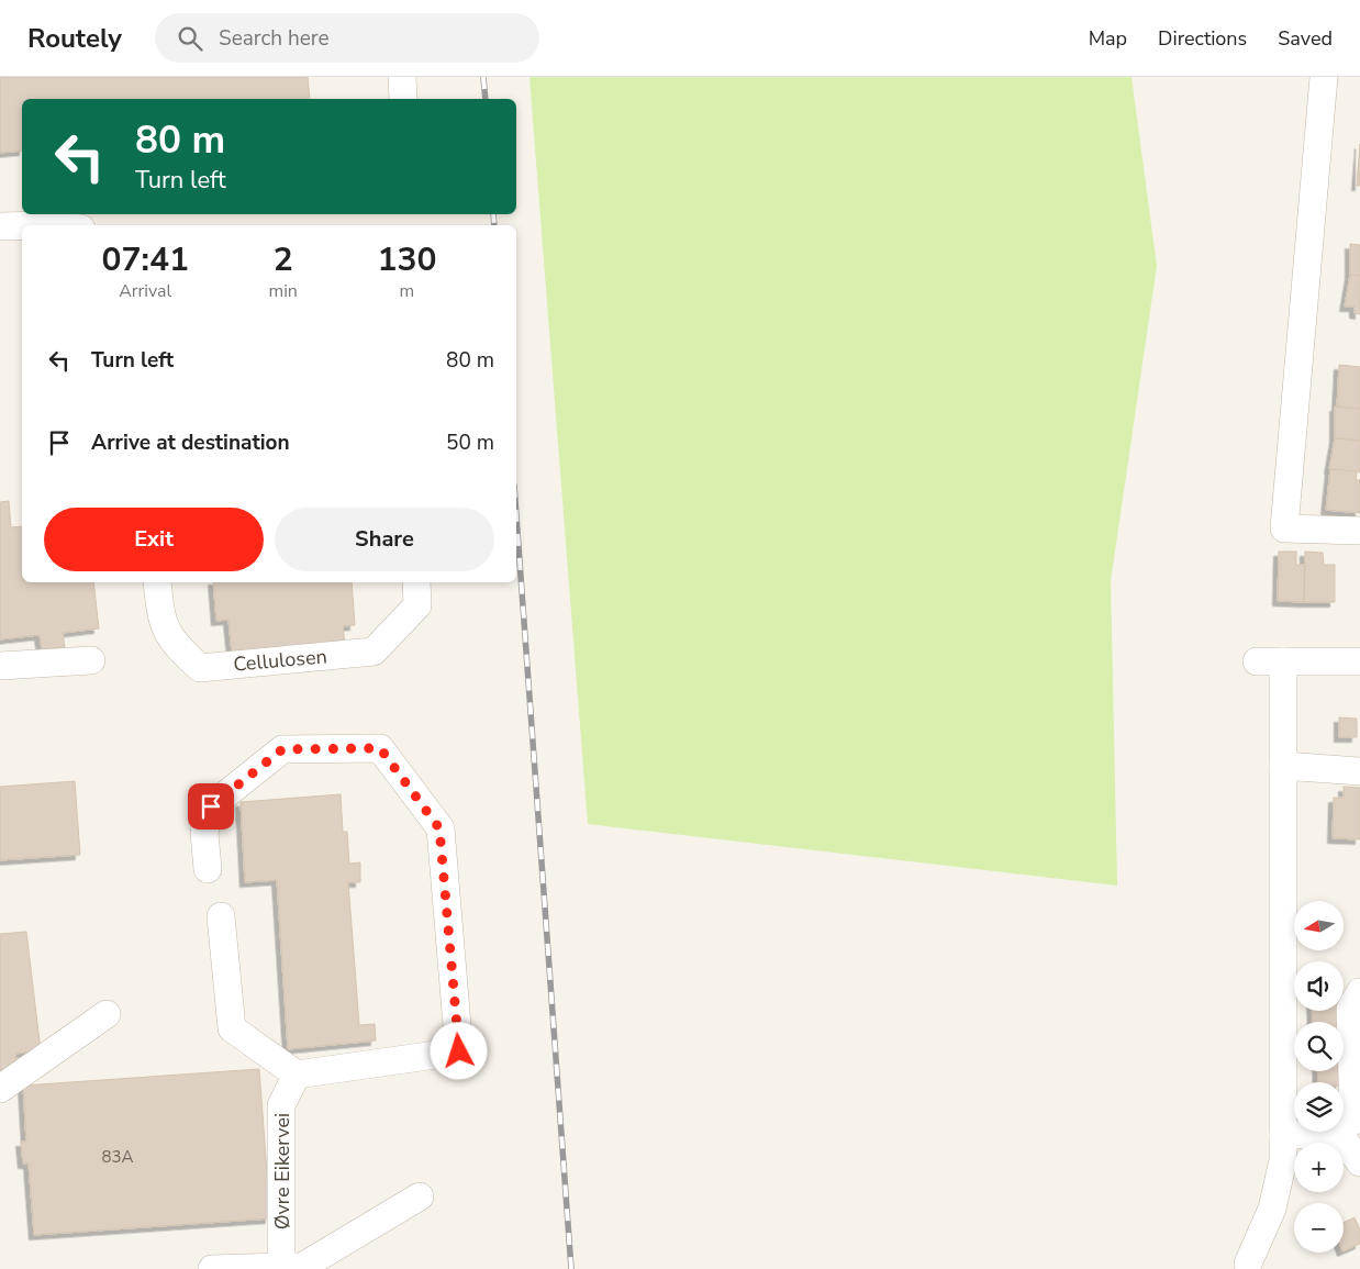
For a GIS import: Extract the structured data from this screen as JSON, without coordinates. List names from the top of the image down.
{
  "streets": {
    "street": ["Cellulosen", "Øvre Eikervei"]
  },
  "house_numbers": ["83A"],
  "north": "left",
  "page": {
    "header": "Routely",
    "search": "Search here",
    "nav": ["Map", "Directions", "Saved"],
    "turn": ["80 m", "Turn left"],
    "eta": [
      "07:41",
      "Arrival",
      "2",
      "min",
      "130",
      "m"
    ],
    "list": [
      {
        "name": "Turn left",
        "value": "80 m"
      },
      {
        "name": "Arrive at destination",
        "value": "50 m"
      }
    ],
    "buttons": ["Exit", "Share"],
    "map_buttons": ["+", "−"]
  }
}
